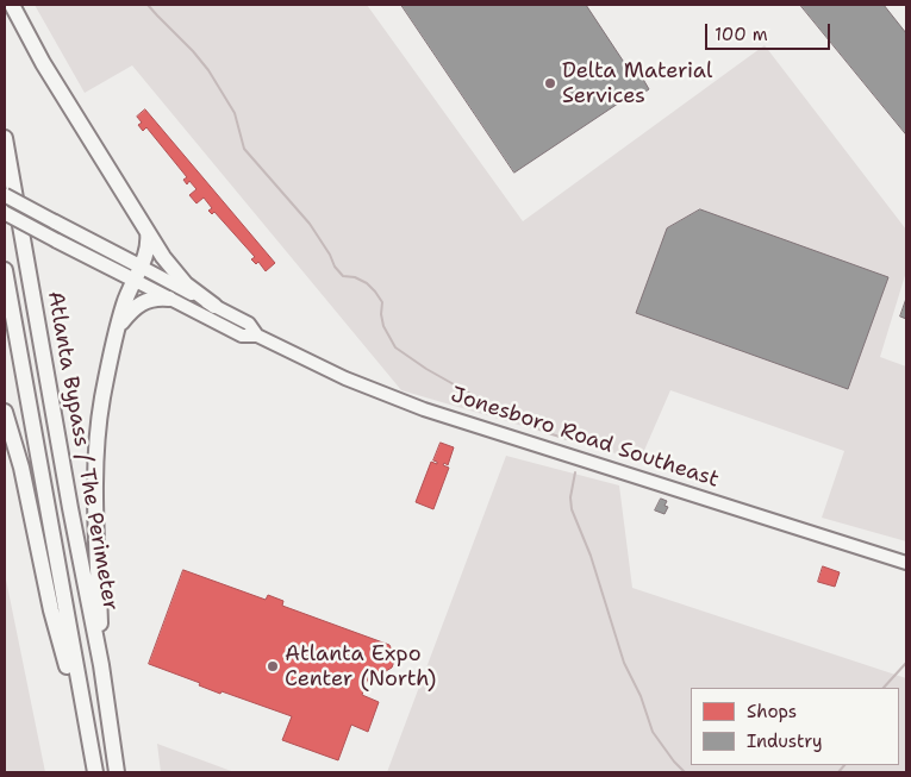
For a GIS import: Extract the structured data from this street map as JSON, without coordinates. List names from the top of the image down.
{
  "streets": {
    "highway": ["Atlanta Bypass / The Perimeter"],
    "main road": ["Jonesboro Road Southeast"]
  },
  "places": ["Delta Material Services", "Atlanta Expo Center (North)"],
  "legend": ["Shops", "Industry"],
  "scale_bar": "100 m"
}
